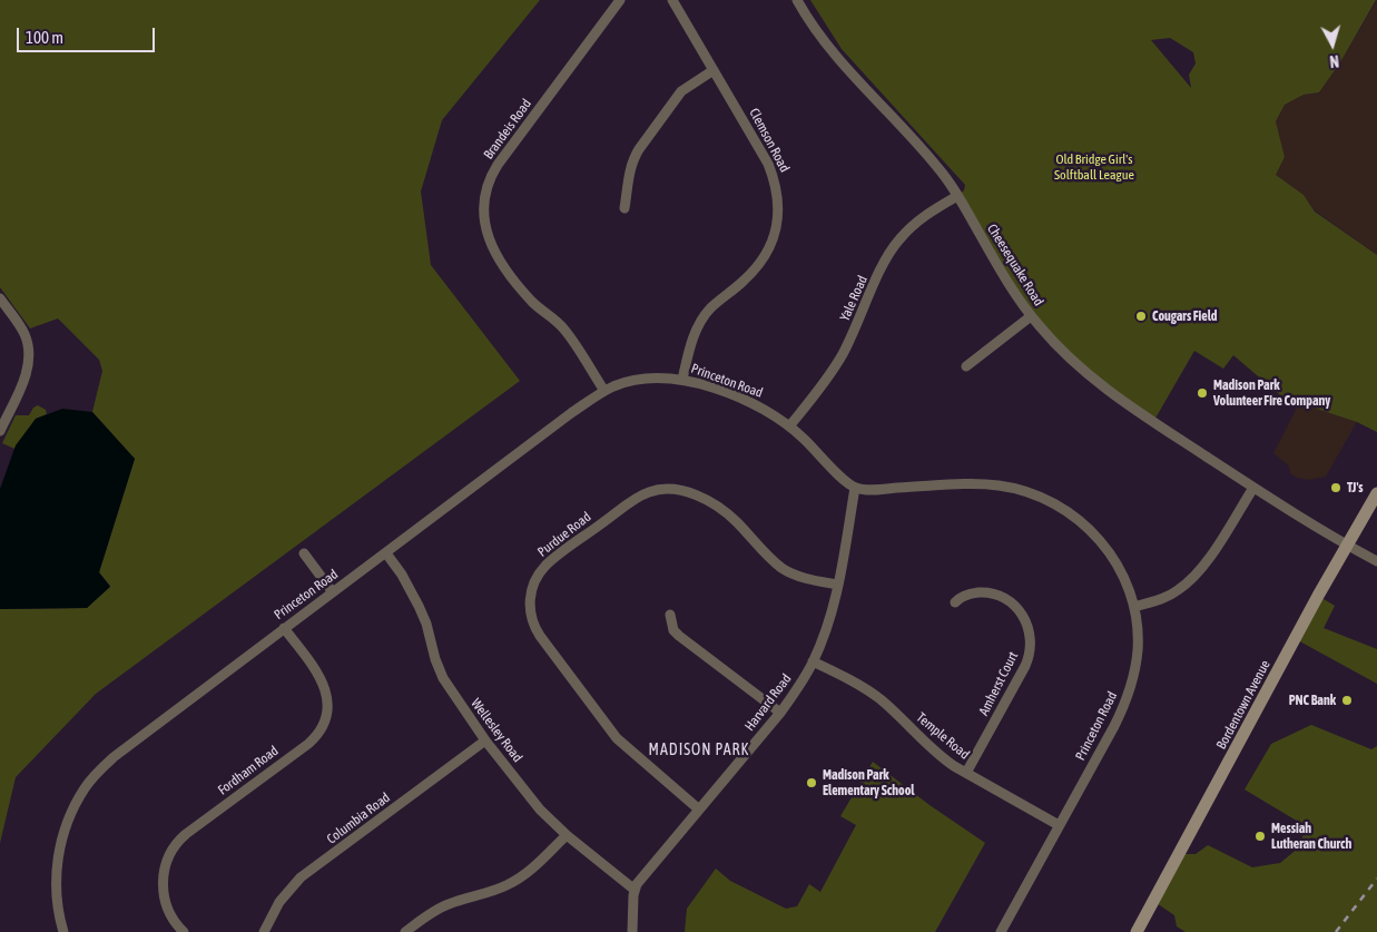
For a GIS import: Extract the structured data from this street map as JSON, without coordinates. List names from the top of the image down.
{
  "streets": {
    "street": [
      "Brandeis Road",
      "Clemson Road",
      "Cheesequake Road",
      "Yale Road",
      "Princeton Road",
      "Purdue Road",
      "Amherst Court",
      "Harvard Road",
      "Bordentown Avenue",
      "Wellesley Road",
      "Temple Road",
      "Fordham Road",
      "Columbia Road"
    ]
  },
  "crossings": [
    ["Brandeis Road", "Princeton Road"],
    ["Clemson Road", "Princeton Road"],
    ["Cheesequake Road", "Yale Road"],
    ["Cheesequake Road", "Bordentown Avenue"],
    ["Yale Road", "Princeton Road"],
    ["Princeton Road", "Harvard Road"],
    ["Princeton Road", "Wellesley Road"],
    ["Princeton Road", "Temple Road"],
    ["Princeton Road", "Fordham Road"],
    ["Purdue Road", "Harvard Road"],
    ["Amherst Court", "Temple Road"],
    ["Harvard Road", "Wellesley Road"],
    ["Harvard Road", "Temple Road"],
    ["Wellesley Road", "Columbia Road"]
  ],
  "districts": ["MADISON PARK"],
  "parks": ["Old Bridge Girl's Solftball League"],
  "places": [
    "Cougars Field",
    "Madison Park Volunteer Fire Company",
    "TJ's",
    "PNC Bank",
    "Madison Park Elementary School",
    "Messiah Lutheran Church"
  ],
  "scale_bar": "100 m",
  "north": "bottom"
}
